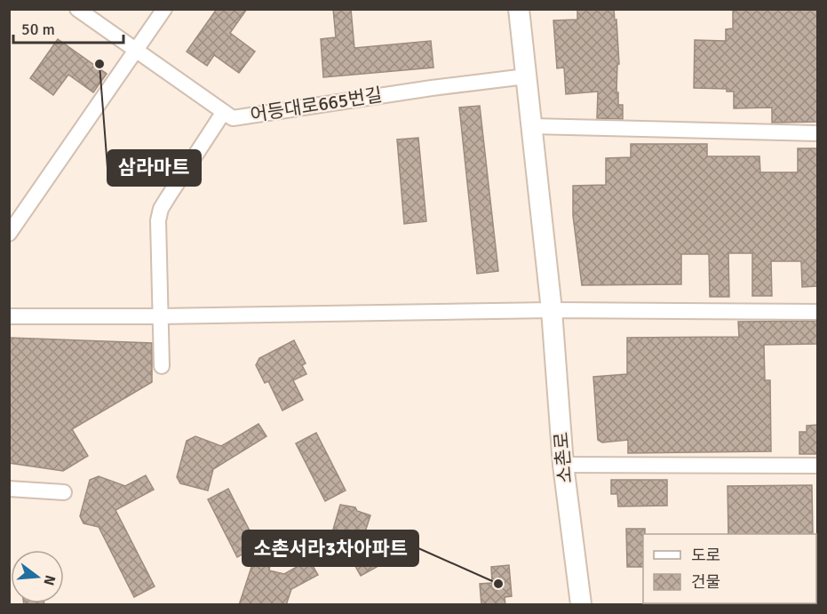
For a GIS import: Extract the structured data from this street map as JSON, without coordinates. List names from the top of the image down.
{
  "streets": {
    "street": ["어등대로665번길", "소촌로"]
  },
  "crossings": [
    ["어등대로665번길", "소촌로"]
  ],
  "places": ["삼라마트", "소촌서라3차아파트"],
  "legend": ["도로", "건물"],
  "scale_bar": "50 m",
  "north": "right"
}
